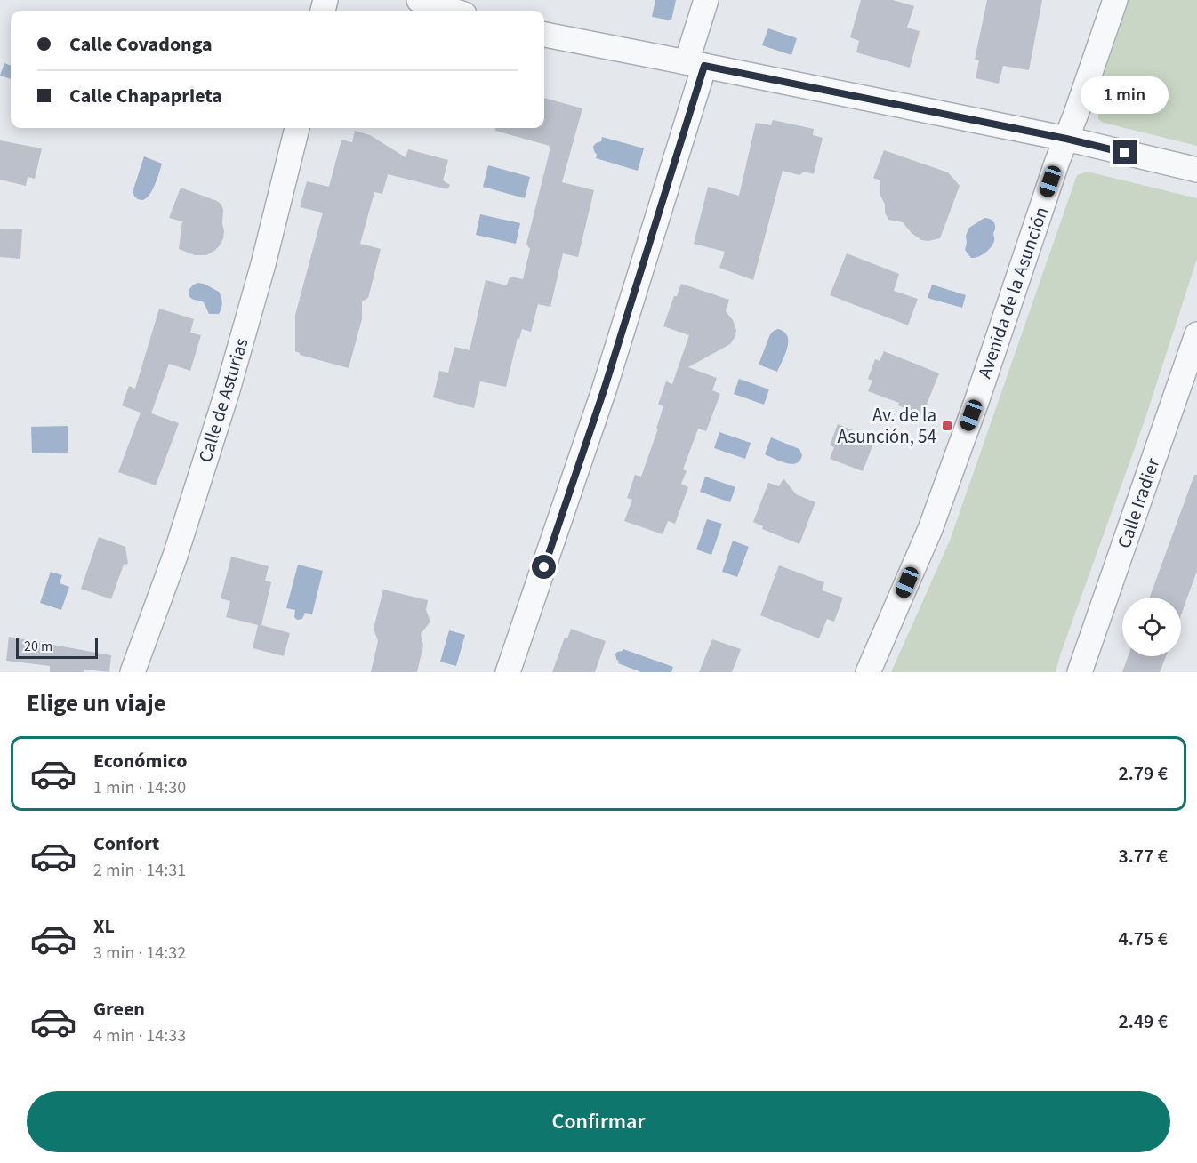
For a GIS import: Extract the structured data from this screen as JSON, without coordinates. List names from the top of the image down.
{
  "streets": {
    "street": ["Avenida de la Asunción", "Calle de Asturias", "Calle Iradier"]
  },
  "places": {
    "transit": ["Av. de la Asunción, 54"]
  },
  "scale_bar": "20 m",
  "page": {
    "banner": ["Calle Covadonga", "Calle Chapaprieta"],
    "bubble": "1 min",
    "scale": "20 m",
    "heading": "Elige un viaje",
    "list": [
      {
        "name": "Económico",
        "note": "1 min · 14:30",
        "value": "2.79 €"
      },
      {
        "name": "Confort",
        "note": "2 min · 14:31",
        "value": "3.77 €"
      },
      {
        "name": "XL",
        "note": "3 min · 14:32",
        "value": "4.75 €"
      },
      {
        "name": "Green",
        "note": "4 min · 14:33",
        "value": "2.49 €"
      }
    ],
    "buttons": "Confirmar"
  }
}
